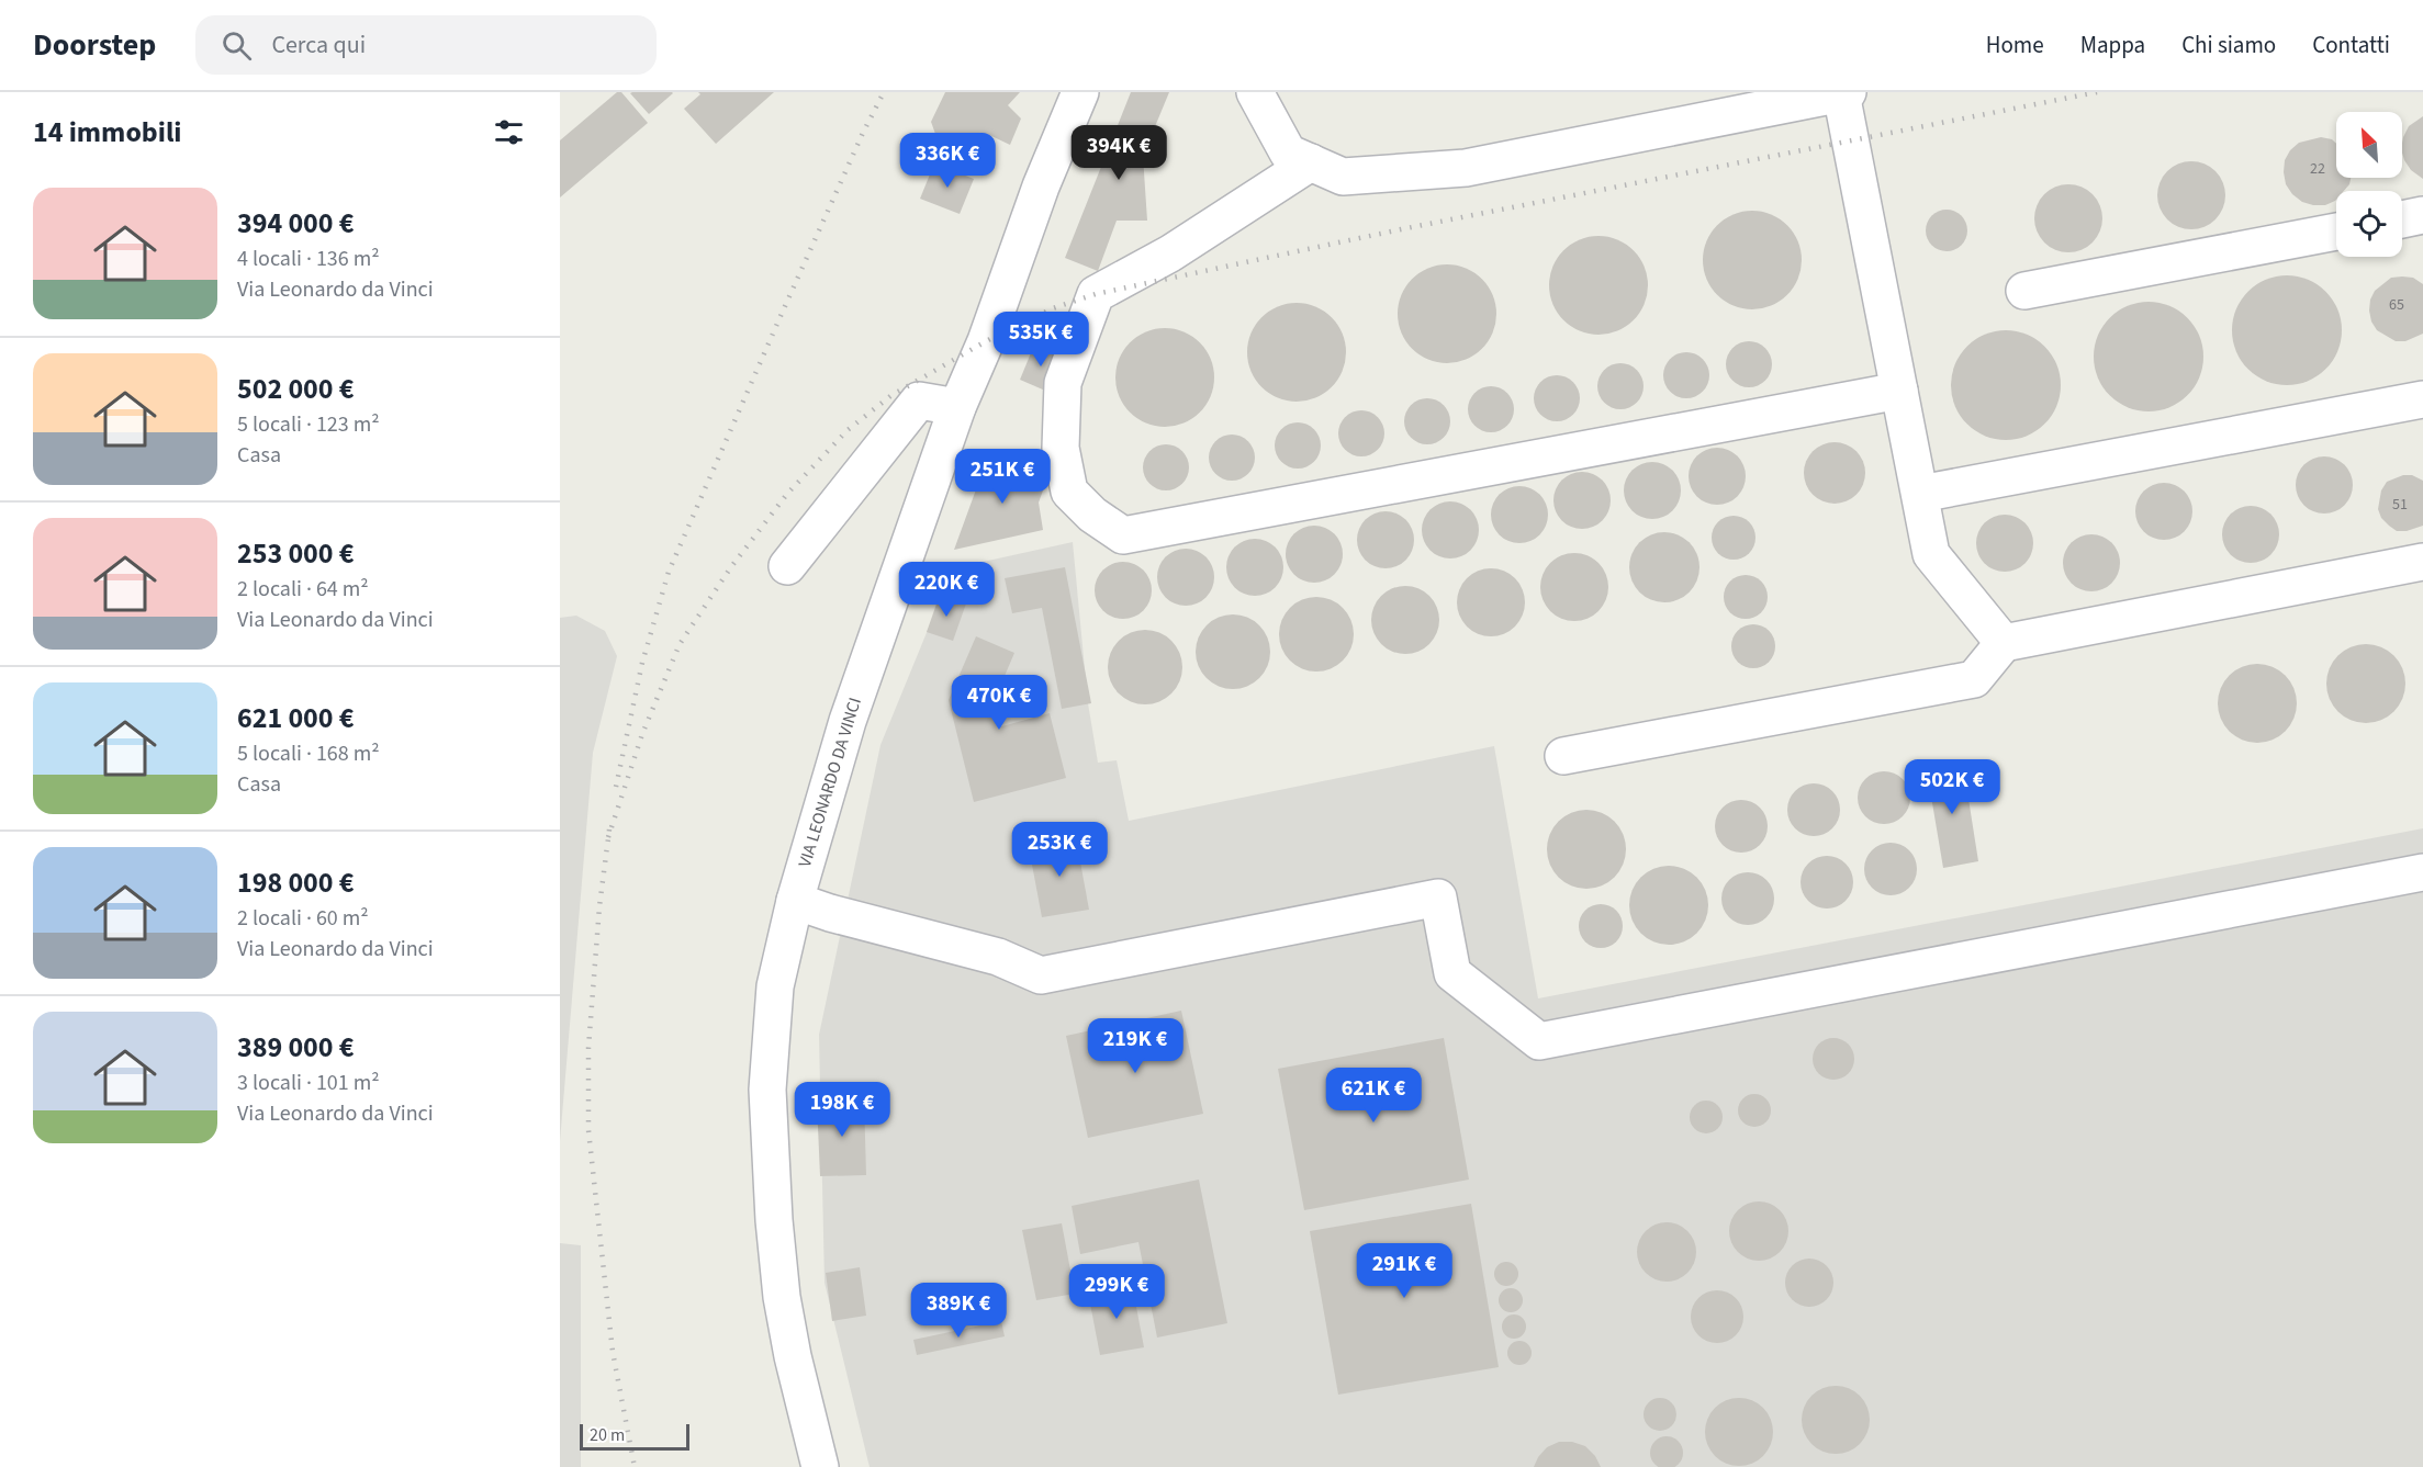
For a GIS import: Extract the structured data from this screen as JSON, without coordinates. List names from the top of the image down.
{
  "streets": {
    "street": ["VIA LEONARDO DA VINCI"]
  },
  "house_numbers": ["22", "65", "51"],
  "scale_bar": "20 m",
  "north": "top left",
  "page": {
    "header": "Doorstep",
    "search": "Cerca qui",
    "nav": [
      "Home",
      "Mappa",
      "Chi siamo",
      "Contatti"
    ],
    "heading": "14 immobili",
    "price": [
      "394K €",
      "336K €",
      "535K €",
      "251K €",
      "220K €",
      "470K €",
      "502K €",
      "253K €",
      "219K €",
      "621K €",
      "198K €",
      "291K €",
      "299K €",
      "389K €"
    ],
    "list": [
      {
        "name": "394 000 €",
        "note": "4 locali · 136 m² · Via Leonardo da Vinci"
      },
      {
        "name": "502 000 €",
        "note": "5 locali · 123 m² · Casa"
      },
      {
        "name": "253 000 €",
        "note": "2 locali · 64 m² · Via Leonardo da Vinci"
      },
      {
        "name": "621 000 €",
        "note": "5 locali · 168 m² · Casa"
      },
      {
        "name": "198 000 €",
        "note": "2 locali · 60 m² · Via Leonardo da Vinci"
      },
      {
        "name": "389 000 €",
        "note": "3 locali · 101 m² · Via Leonardo da Vinci"
      }
    ],
    "scale": "20 m"
  }
}
